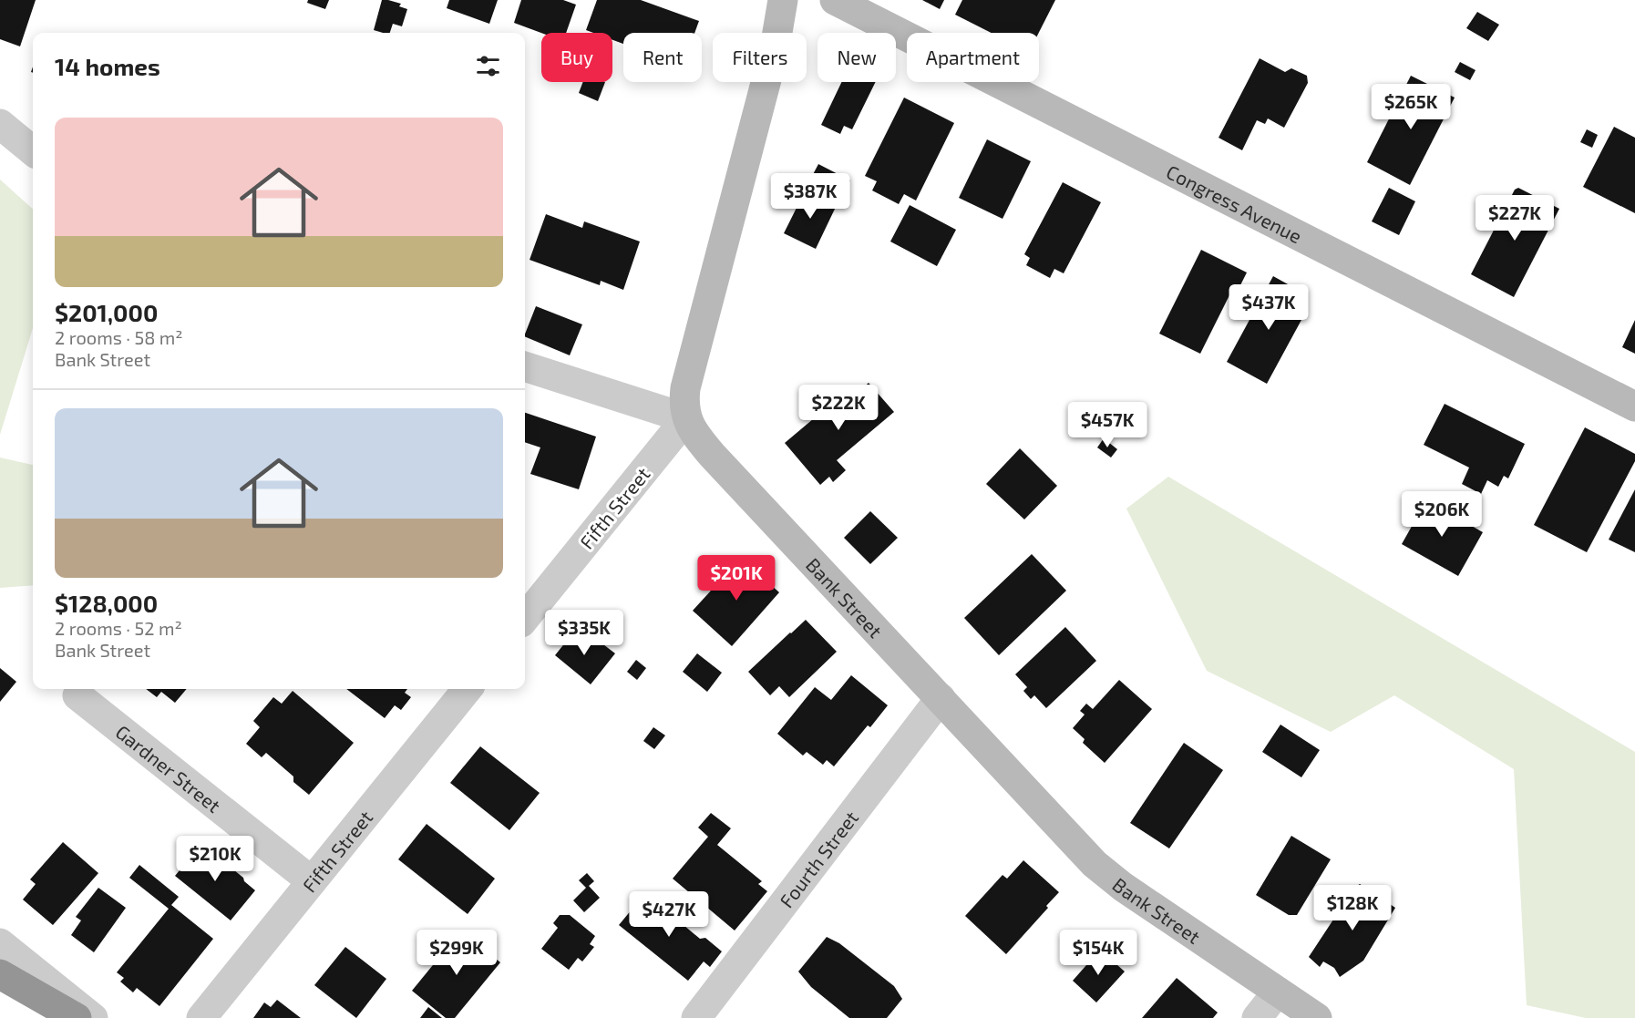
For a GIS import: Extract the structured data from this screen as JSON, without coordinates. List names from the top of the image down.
{
  "streets": {
    "street": [
      "Congress Avenue",
      "Fifth Street",
      "Bank Street",
      "Gardner Street",
      "Fourth Street"
    ]
  },
  "crossings": [
    ["Fifth Street", "Bank Street"],
    ["Fifth Street", "Gardner Street"],
    ["Bank Street", "Fourth Street"]
  ],
  "page": {
    "chip": [
      "Buy",
      "Rent",
      "Filters",
      "New",
      "Apartment"
    ],
    "heading": "14 homes",
    "price": [
      "$265K",
      "$387K",
      "$227K",
      "$437K",
      "$222K",
      "$457K",
      "$206K",
      "$201K",
      "$335K",
      "$210K",
      "$128K",
      "$427K",
      "$299K",
      "$154K"
    ],
    "list": [
      {
        "name": "$201,000",
        "note": "2 rooms · 58 m² · Bank Street"
      },
      {
        "name": "$128,000",
        "note": "2 rooms · 52 m² · Bank Street"
      }
    ]
  }
}
